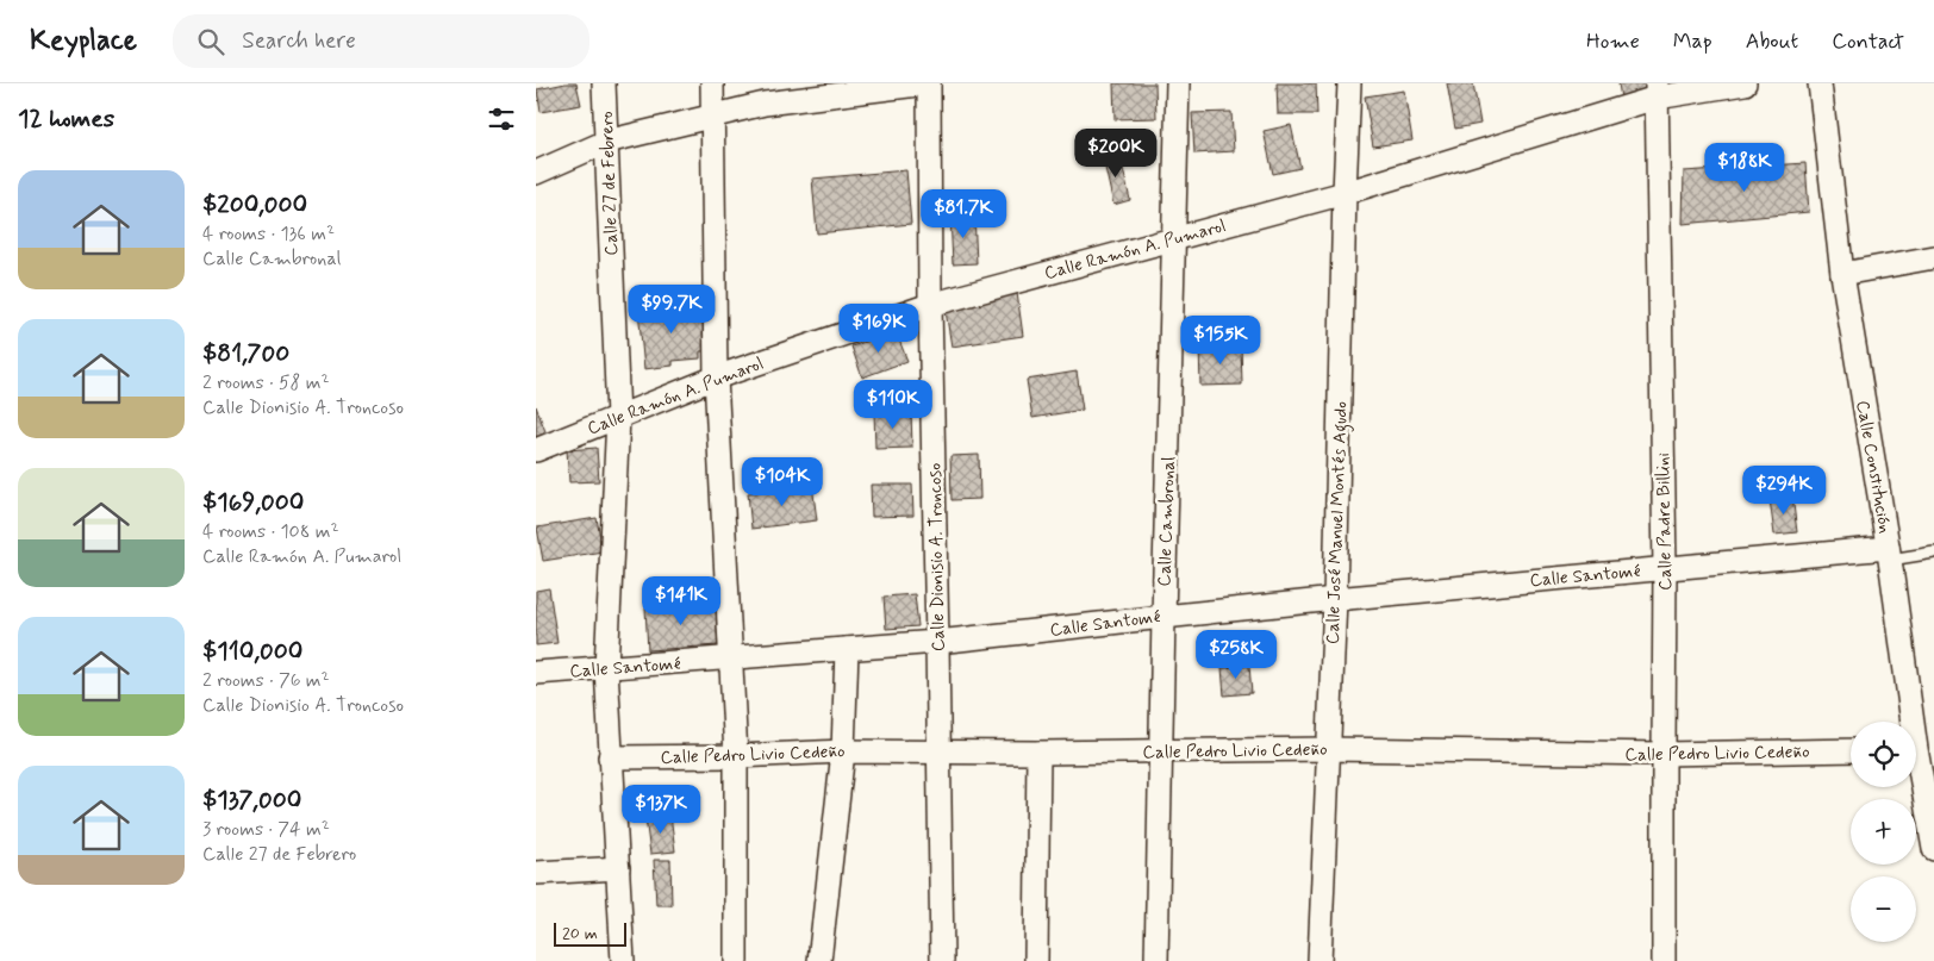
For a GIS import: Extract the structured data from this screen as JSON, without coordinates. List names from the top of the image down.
{
  "streets": {
    "street": [
      "Calle 27 de Febrero",
      "Calle Ramón A. Pumarol",
      "Calle Constitución",
      "Calle Cambronal",
      "Calle Padre Billini",
      "Calle José Manuel Montés Agudo",
      "Calle Dionisio A. Troncoso",
      "Calle Santomé",
      "Calle Pedro Livio Cedeño"
    ]
  },
  "crossings": [
    ["Calle 27 de Febrero", "Calle Ramón A. Pumarol"],
    ["Calle 27 de Febrero", "Calle Santomé"],
    ["Calle 27 de Febrero", "Calle Pedro Livio Cedeño"],
    ["Calle Ramón A. Pumarol", "Calle Cambronal"],
    ["Calle Ramón A. Pumarol", "Calle Padre Billini"],
    ["Calle Ramón A. Pumarol", "Calle José Manuel Montés Agudo"],
    ["Calle Ramón A. Pumarol", "Calle Dionisio A. Troncoso"],
    ["Calle Constitución", "Calle Santomé"],
    ["Calle Cambronal", "Calle Santomé"],
    ["Calle Cambronal", "Calle Pedro Livio Cedeño"],
    ["Calle Padre Billini", "Calle Santomé"],
    ["Calle Padre Billini", "Calle Pedro Livio Cedeño"],
    ["Calle José Manuel Montés Agudo", "Calle Santomé"],
    ["Calle José Manuel Montés Agudo", "Calle Pedro Livio Cedeño"],
    ["Calle Dionisio A. Troncoso", "Calle Santomé"],
    ["Calle Dionisio A. Troncoso", "Calle Pedro Livio Cedeño"]
  ],
  "scale_bar": "20 m",
  "page": {
    "header": "Keyplace",
    "search": "Search here",
    "nav": [
      "Home",
      "Map",
      "About",
      "Contact"
    ],
    "heading": "12 homes",
    "price": [
      "$200K",
      "$188K",
      "$81.7K",
      "$99.7K",
      "$169K",
      "$155K",
      "$110K",
      "$104K",
      "$294K",
      "$141K",
      "$258K",
      "$137K"
    ],
    "list": [
      {
        "name": "$200,000",
        "note": "4 rooms · 136 m² · Calle Cambronal"
      },
      {
        "name": "$81,700",
        "note": "2 rooms · 58 m² · Calle Dionisio A. Troncoso"
      },
      {
        "name": "$169,000",
        "note": "4 rooms · 108 m² · Calle Ramón A. Pumarol"
      },
      {
        "name": "$110,000",
        "note": "2 rooms · 76 m² · Calle Dionisio A. Troncoso"
      },
      {
        "name": "$137,000",
        "note": "3 rooms · 74 m² · Calle 27 de Febrero"
      }
    ],
    "map_buttons": ["+", "−"],
    "scale": "20 m"
  }
}
